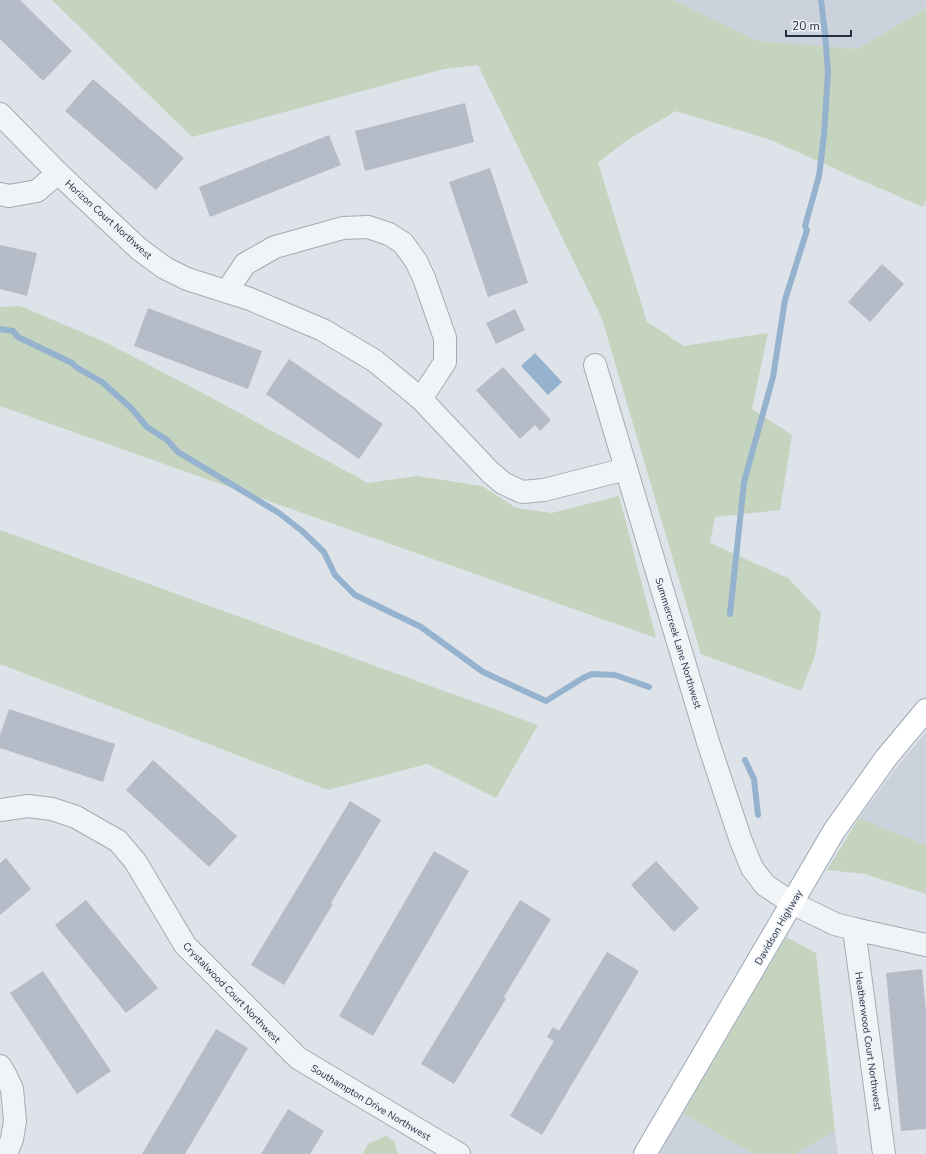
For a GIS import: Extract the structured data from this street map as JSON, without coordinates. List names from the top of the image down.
{
  "streets": {
    "main road": ["Davidson Highway"],
    "street": [
      "Horizon Court Northwest",
      "Summercreek Lane Northwest",
      "Crystalwood Court Northwest",
      "Heatherwood Court Northwest",
      "Southampton Drive Northwest"
    ]
  },
  "crossings": [
    ["Horizon Court Northwest", "Summercreek Lane Northwest"],
    ["Summercreek Lane Northwest", "Davidson Highway"],
    ["Crystalwood Court Northwest", "Southampton Drive Northwest"]
  ],
  "scale_bar": "20 m"
}
